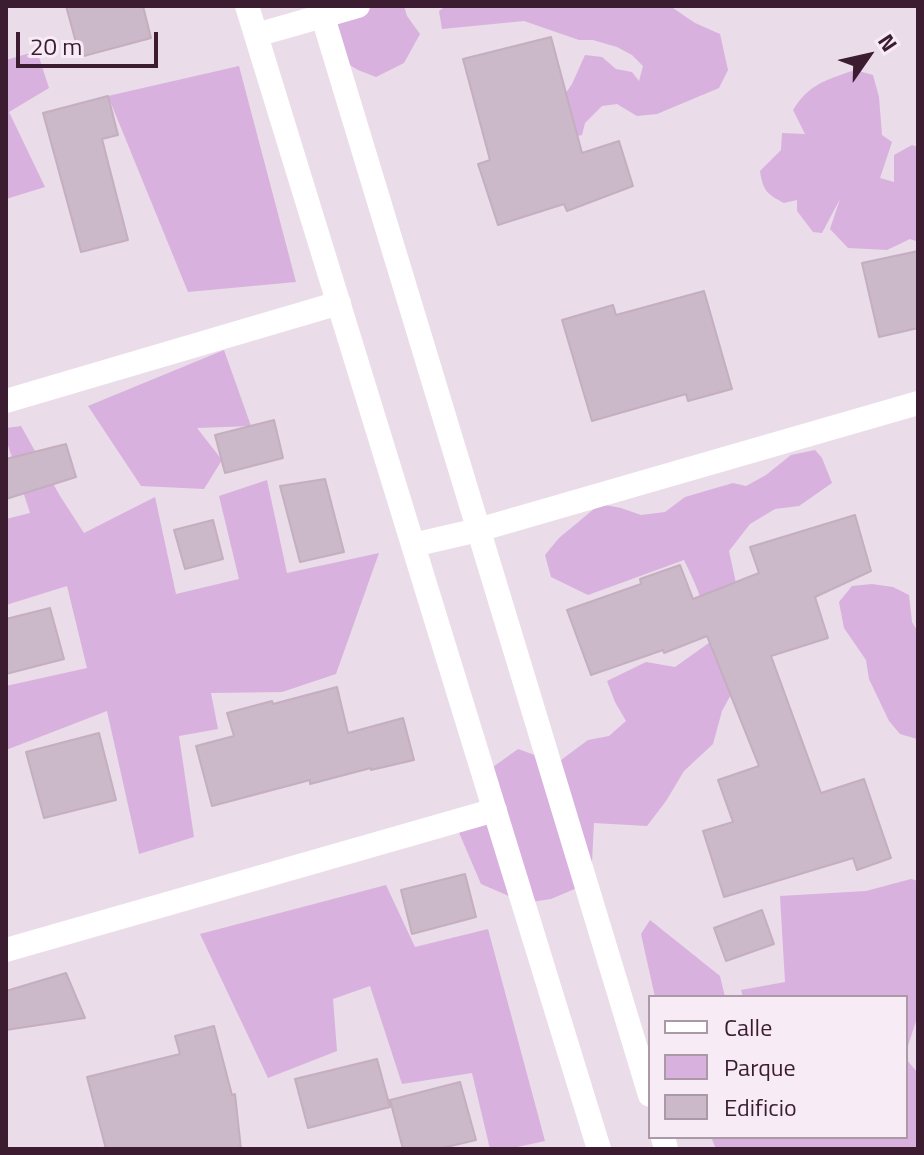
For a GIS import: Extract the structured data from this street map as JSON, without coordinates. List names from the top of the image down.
{
  "legend": ["Calle", "Parque", "Edificio"],
  "scale_bar": "20 m",
  "north": "top right"
}
